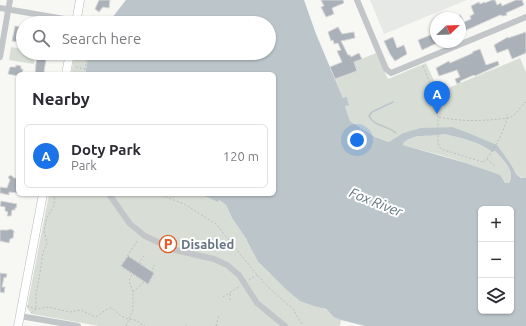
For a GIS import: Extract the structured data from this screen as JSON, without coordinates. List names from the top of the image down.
{
  "water": ["Fox River"],
  "places": {
    "parking": ["Disabled"]
  },
  "north": "top right",
  "page": {
    "search": "Search here",
    "heading": "Nearby",
    "pins": "A",
    "list": [
      {
        "mark": "A",
        "name": "Doty Park",
        "note": "Park",
        "value": "120 m"
      }
    ],
    "map_buttons": ["+", "−"]
  }
}
